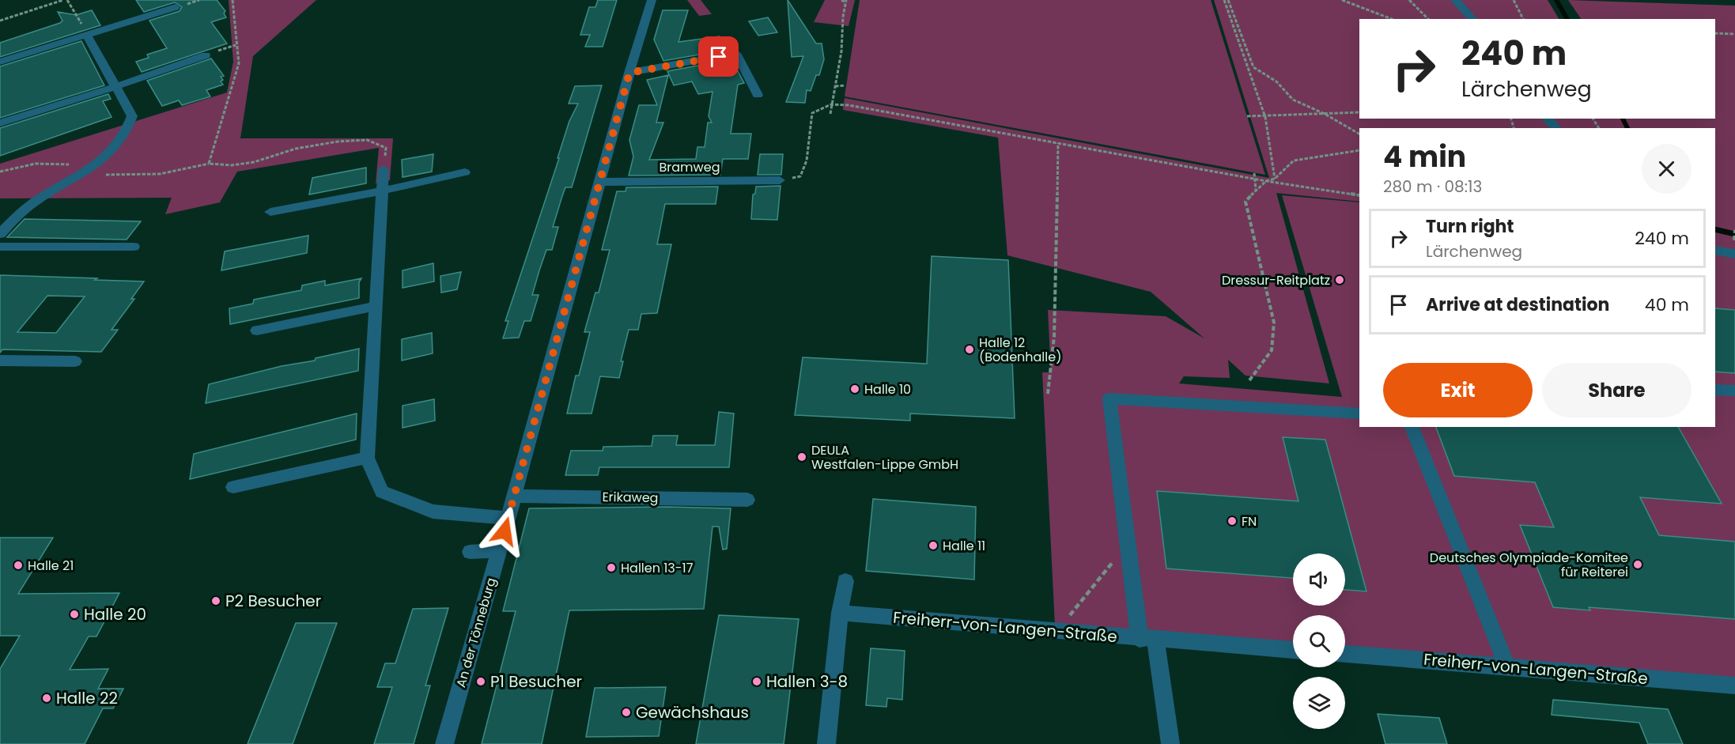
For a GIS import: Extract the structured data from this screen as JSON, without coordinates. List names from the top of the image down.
{
  "streets": {
    "street": [
      "Bramweg",
      "Erikaweg",
      "Freiherr-von-Langen-Straße",
      "An der Tönneburg"
    ]
  },
  "crossings": [
    ["Bramweg", "An der Tönneburg"],
    ["Erikaweg", "An der Tönneburg"]
  ],
  "places": [
    "Dressur-Reitplatz",
    "Halle 12 (Bodenhalle)",
    "Halle 10",
    "DEULA Westfalen-Lippe GmbH",
    "FN",
    "Halle 11",
    "Deutsches Olympiade-Komitee für Reiterei",
    "Halle 21",
    "Hallen 13-17",
    "P2 Besucher",
    "Halle 20",
    "P1 Besucher",
    "Hallen 3-8",
    "Halle 22",
    "Gewächshaus"
  ],
  "page": {
    "turn": ["240 m", "Lärchenweg"],
    "heading": ["4 min", "280 m · 08:13"],
    "list": [
      {
        "name": "Turn right",
        "note": "Lärchenweg",
        "value": "240 m"
      },
      {
        "name": "Arrive at destination",
        "value": "40 m"
      }
    ],
    "buttons": ["Exit", "Share"]
  }
}
